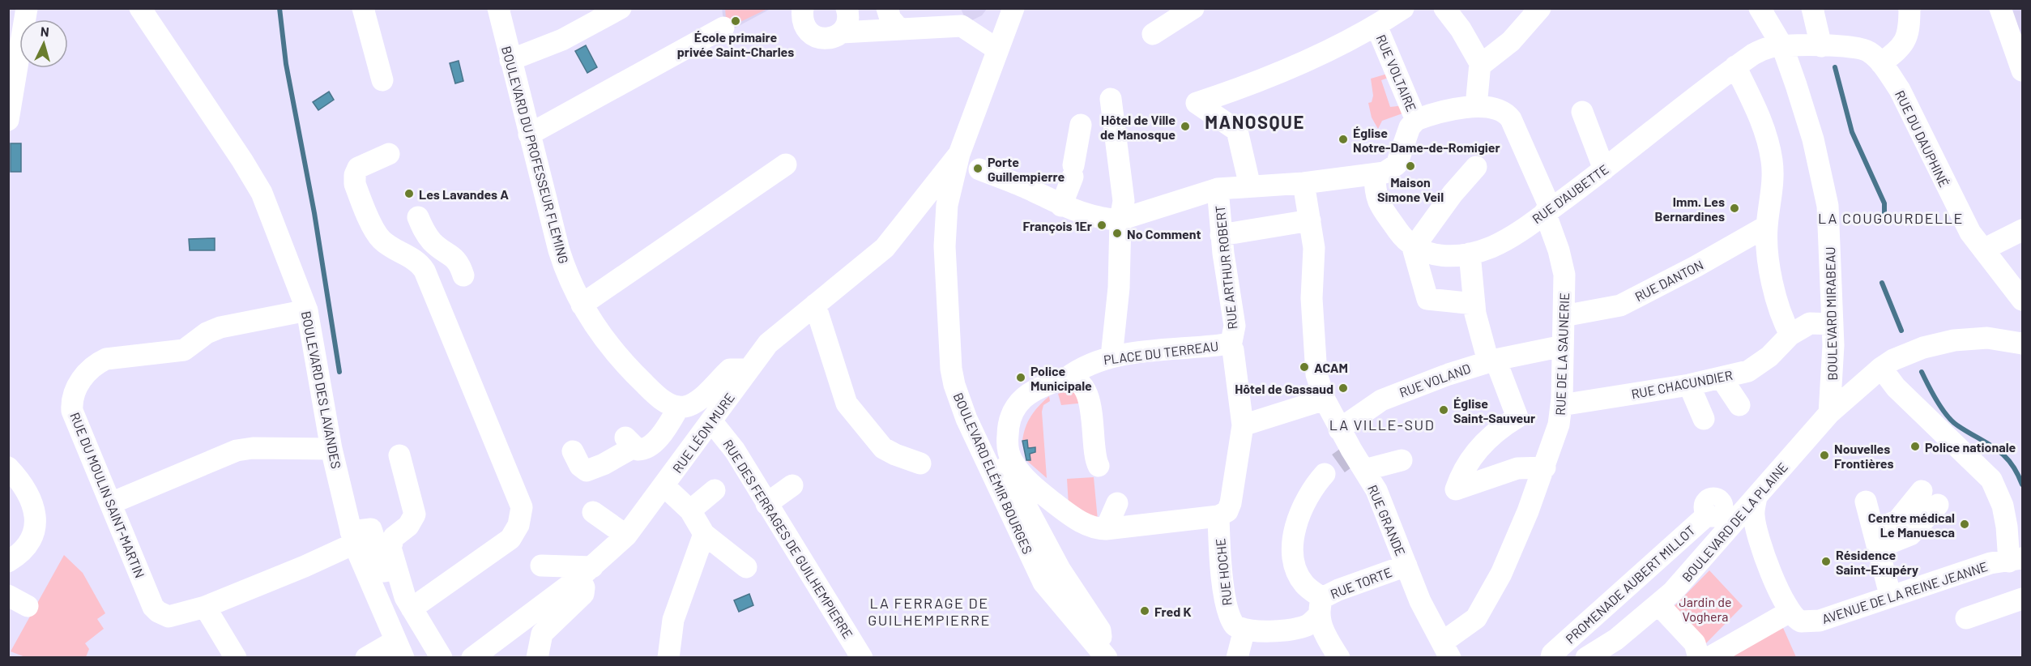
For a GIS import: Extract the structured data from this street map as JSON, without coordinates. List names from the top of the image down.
{
  "streets": {
    "street": [
      "RUE VOLTAIRE",
      "RUE DU DAUPHINÉ",
      "BOULEVARD DU PROFESSEUR FLEMING",
      "RUE D'AUBETTE",
      "RUE ARTHUR ROBERT",
      "RUE DANTON",
      "BOULEVARD MIRABEAU",
      "PLACE DU TERREAU",
      "RUE DE LA SAUNERIE",
      "RUE VOLAND",
      "RUE CHACUNDIER",
      "BOULEVARD DES LAVANDES",
      "RUE LÉON MURE",
      "BOULEVARD ELÉMIR BOURGES",
      "RUE DU MOULIN SAINT-MARTIN",
      "RUE GRANDE",
      "BOULEVARD DE LA PLAINE",
      "RUE DES FERRAGES DE GUILHEMPIERRE",
      "RUE HOCHE",
      "RUE TORTE",
      "PROMENADE AUBERT MILLOT",
      "AVENUE DE LA REINE JEANNE"
    ]
  },
  "crossings": [
    ["RUE VOLTAIRE", "RUE D'AUBETTE"],
    ["RUE VOLTAIRE", "RUE DE LA SAUNERIE"],
    ["RUE DU DAUPHINÉ", "RUE D'AUBETTE"],
    ["RUE DU DAUPHINÉ", "BOULEVARD MIRABEAU"],
    ["RUE D'AUBETTE", "BOULEVARD MIRABEAU"],
    ["RUE D'AUBETTE", "RUE DE LA SAUNERIE"],
    ["RUE ARTHUR ROBERT", "PLACE DU TERREAU"],
    ["RUE DANTON", "RUE DE LA SAUNERIE"],
    ["BOULEVARD MIRABEAU", "RUE CHACUNDIER"],
    ["BOULEVARD MIRABEAU", "BOULEVARD DE LA PLAINE"],
    ["PLACE DU TERREAU", "RUE HOCHE"],
    ["RUE DE LA SAUNERIE", "RUE VOLAND"],
    ["RUE DE LA SAUNERIE", "RUE CHACUNDIER"],
    ["RUE DE LA SAUNERIE", "RUE GRANDE"],
    ["RUE VOLAND", "RUE GRANDE"],
    ["BOULEVARD DES LAVANDES", "RUE DU MOULIN SAINT-MARTIN"],
    ["RUE LÉON MURE", "RUE DES FERRAGES DE GUILHEMPIERRE"],
    ["RUE GRANDE", "RUE TORTE"],
    ["RUE HOCHE", "RUE TORTE"]
  ],
  "districts": [
    "MANOSQUE",
    "LA COUGOURDELLE",
    "LA VILLE-SUD",
    "LA FERRAGE DE GUILHEMPIERRE"
  ],
  "parks": ["Jardin de Voghera"],
  "places": [
    "École primaire privée Saint-Charles",
    "Hôtel de Ville de Manosque",
    "Église Notre-Dame-de-Romigier",
    "Maison Simone Veil",
    "Porte Guillempierre",
    "Les Lavandes A",
    "Imm. Les Bernardines",
    "François 1Er",
    "No Comment",
    "ACAM",
    "Police Municipale",
    "Hôtel de Gassaud",
    "Église Saint-Sauveur",
    "Police nationale",
    "Nouvelles Frontières",
    "Centre médical Le Manuesca",
    "Résidence Saint-Exupéry",
    "Fred K"
  ],
  "north": "top"
}
